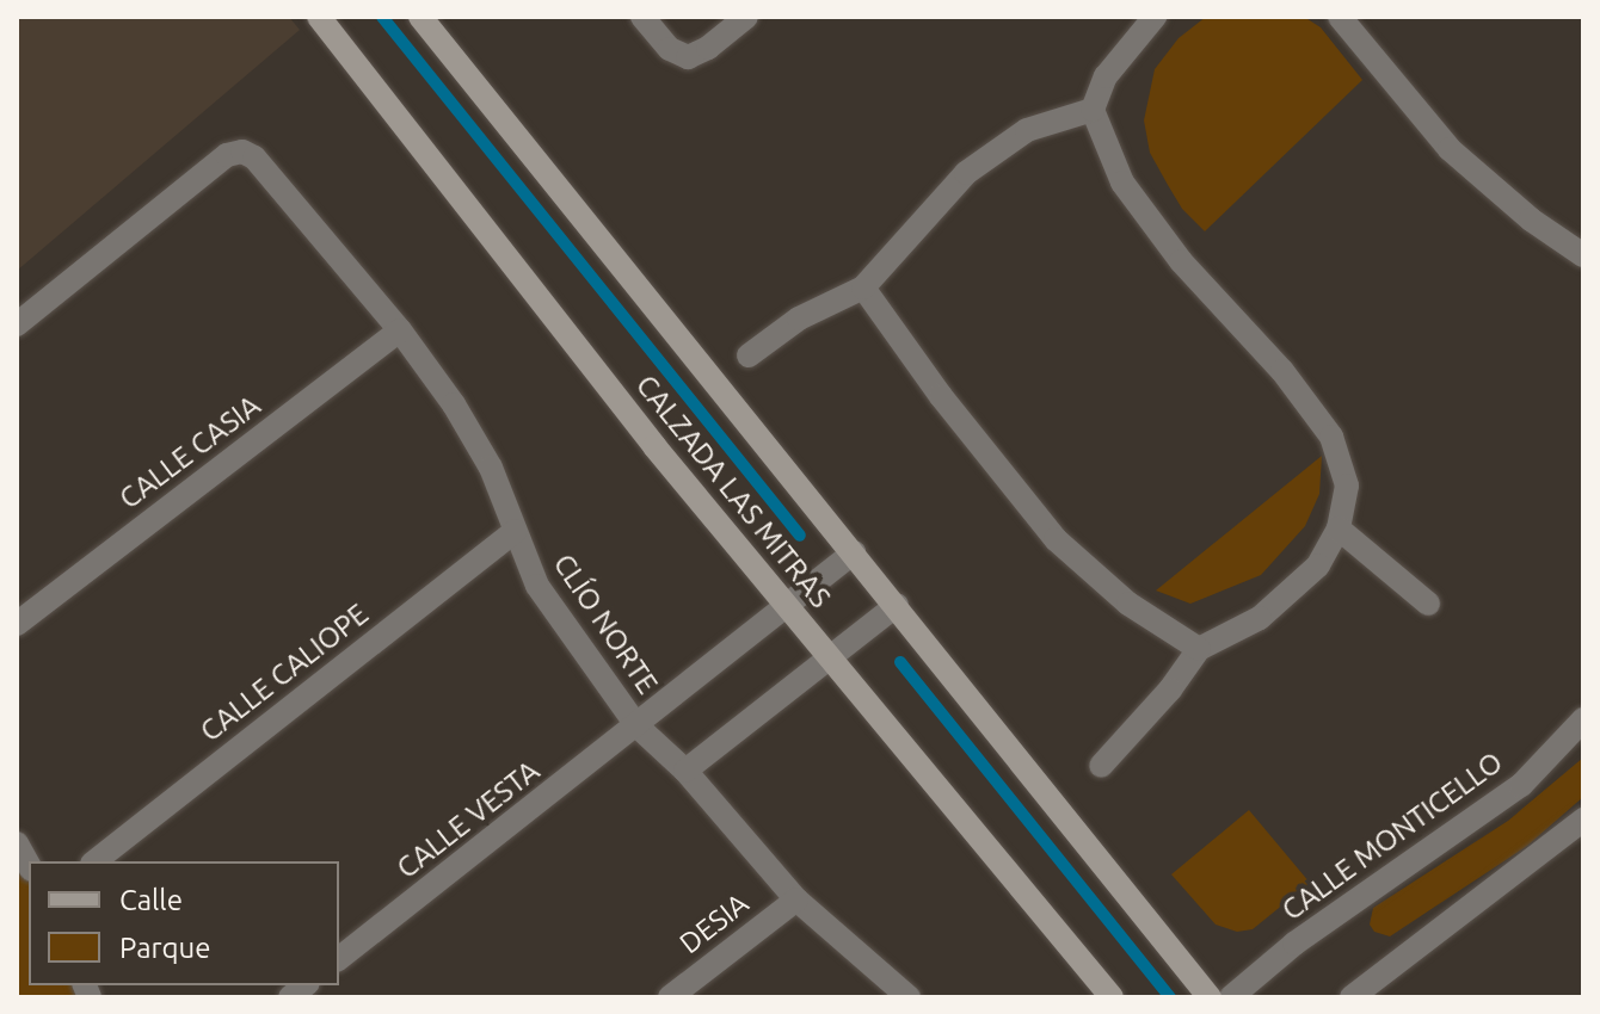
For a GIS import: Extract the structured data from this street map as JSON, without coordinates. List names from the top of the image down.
{
  "streets": {
    "main road": ["CALZADA LAS MITRAS"],
    "street": [
      "CALLE CASIA",
      "CLÍO NORTE",
      "CALLE CALIOPE",
      "CALLE VESTA",
      "CALLE MONTICELLO",
      "DESIA"
    ]
  },
  "crossings": [
    ["CALLE CASIA", "CLÍO NORTE"],
    ["CALZADA LAS MITRAS", "CALLE VESTA"],
    ["CLÍO NORTE", "CALLE CALIOPE"],
    ["CLÍO NORTE", "CALLE VESTA"],
    ["CLÍO NORTE", "DESIA"]
  ],
  "legend": ["Calle", "Parque"]
}
